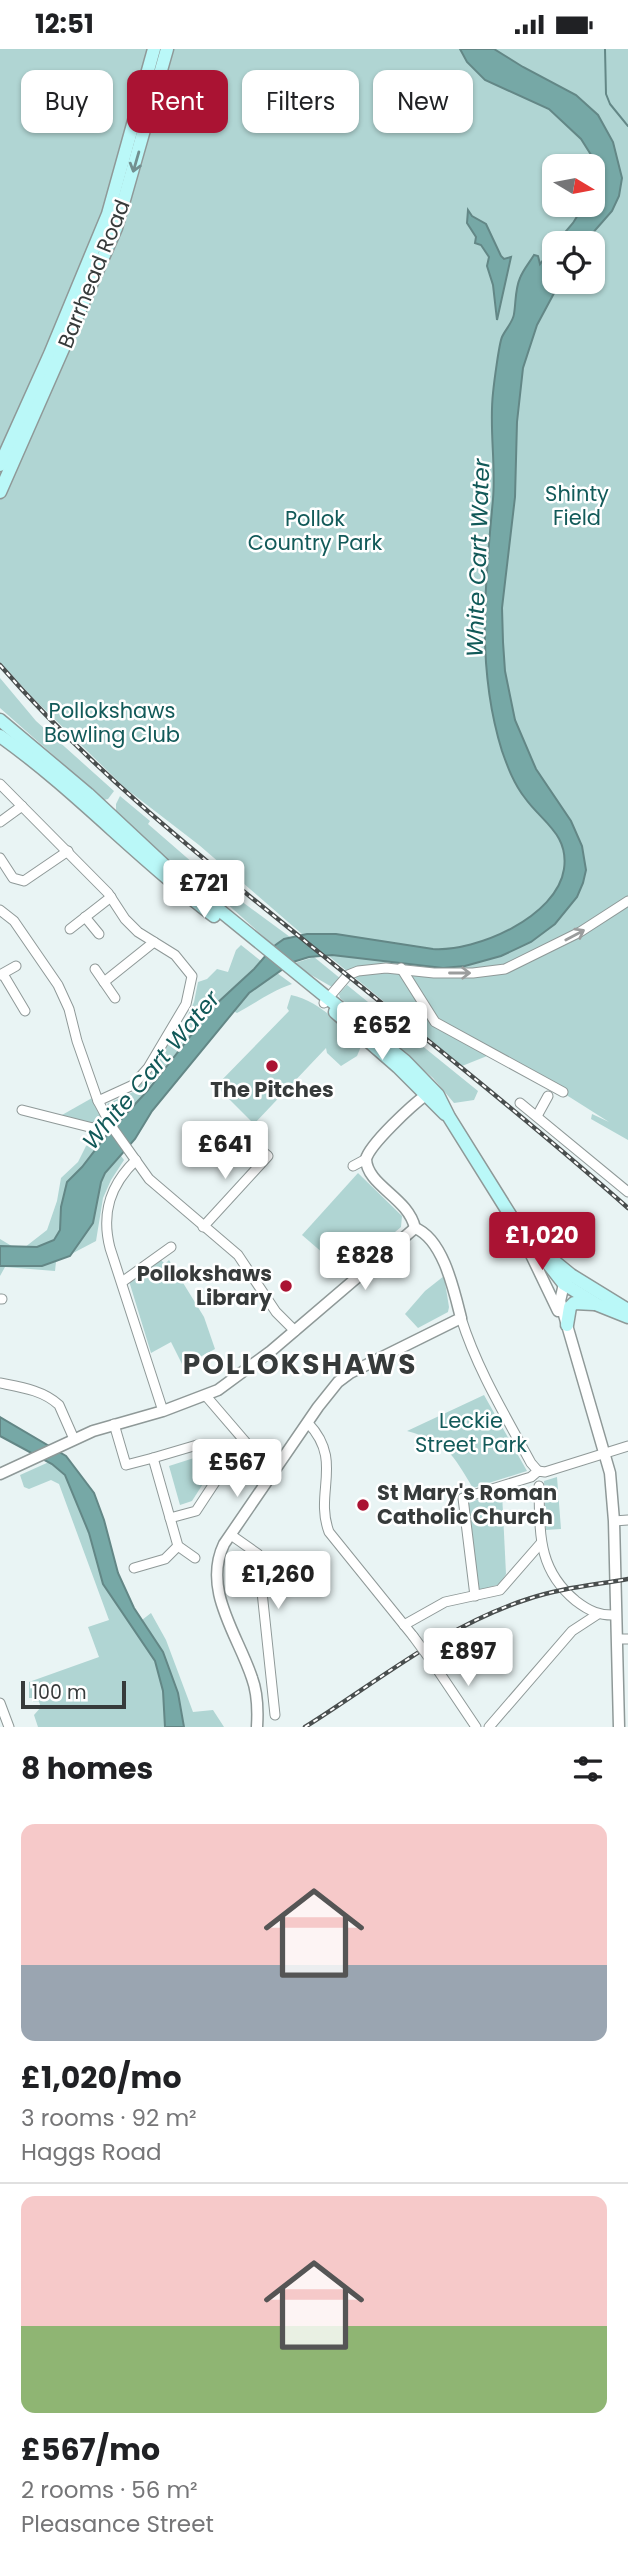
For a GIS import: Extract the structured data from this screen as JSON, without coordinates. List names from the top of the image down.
{
  "streets": {
    "main road": ["Barrhead Road"]
  },
  "districts": ["POLLOKSHAWS"],
  "water": ["White Cart Water"],
  "parks": [
    "Shinty Field",
    "Pollok Country Park",
    "Pollokshaws Bowling Club",
    "Leckie Street Park"
  ],
  "places": ["The Pitches", "Pollokshaws Library", "St Mary's Roman Catholic Church"],
  "scale_bar": "100 m",
  "north": "right",
  "page": {
    "status": "12:51",
    "chip": [
      "Buy",
      "Rent",
      "Filters",
      "New"
    ],
    "price": [
      "£721",
      "£652",
      "£641",
      "£1,020",
      "£828",
      "£567",
      "£1,260",
      "£897"
    ],
    "scale": "100 m",
    "heading": "8 homes",
    "list": [
      {
        "name": "£1,020/mo",
        "note": "3 rooms · 92 m² · Haggs Road"
      },
      {
        "name": "£567/mo",
        "note": "2 rooms · 56 m² · Pleasance Street"
      }
    ]
  }
}
